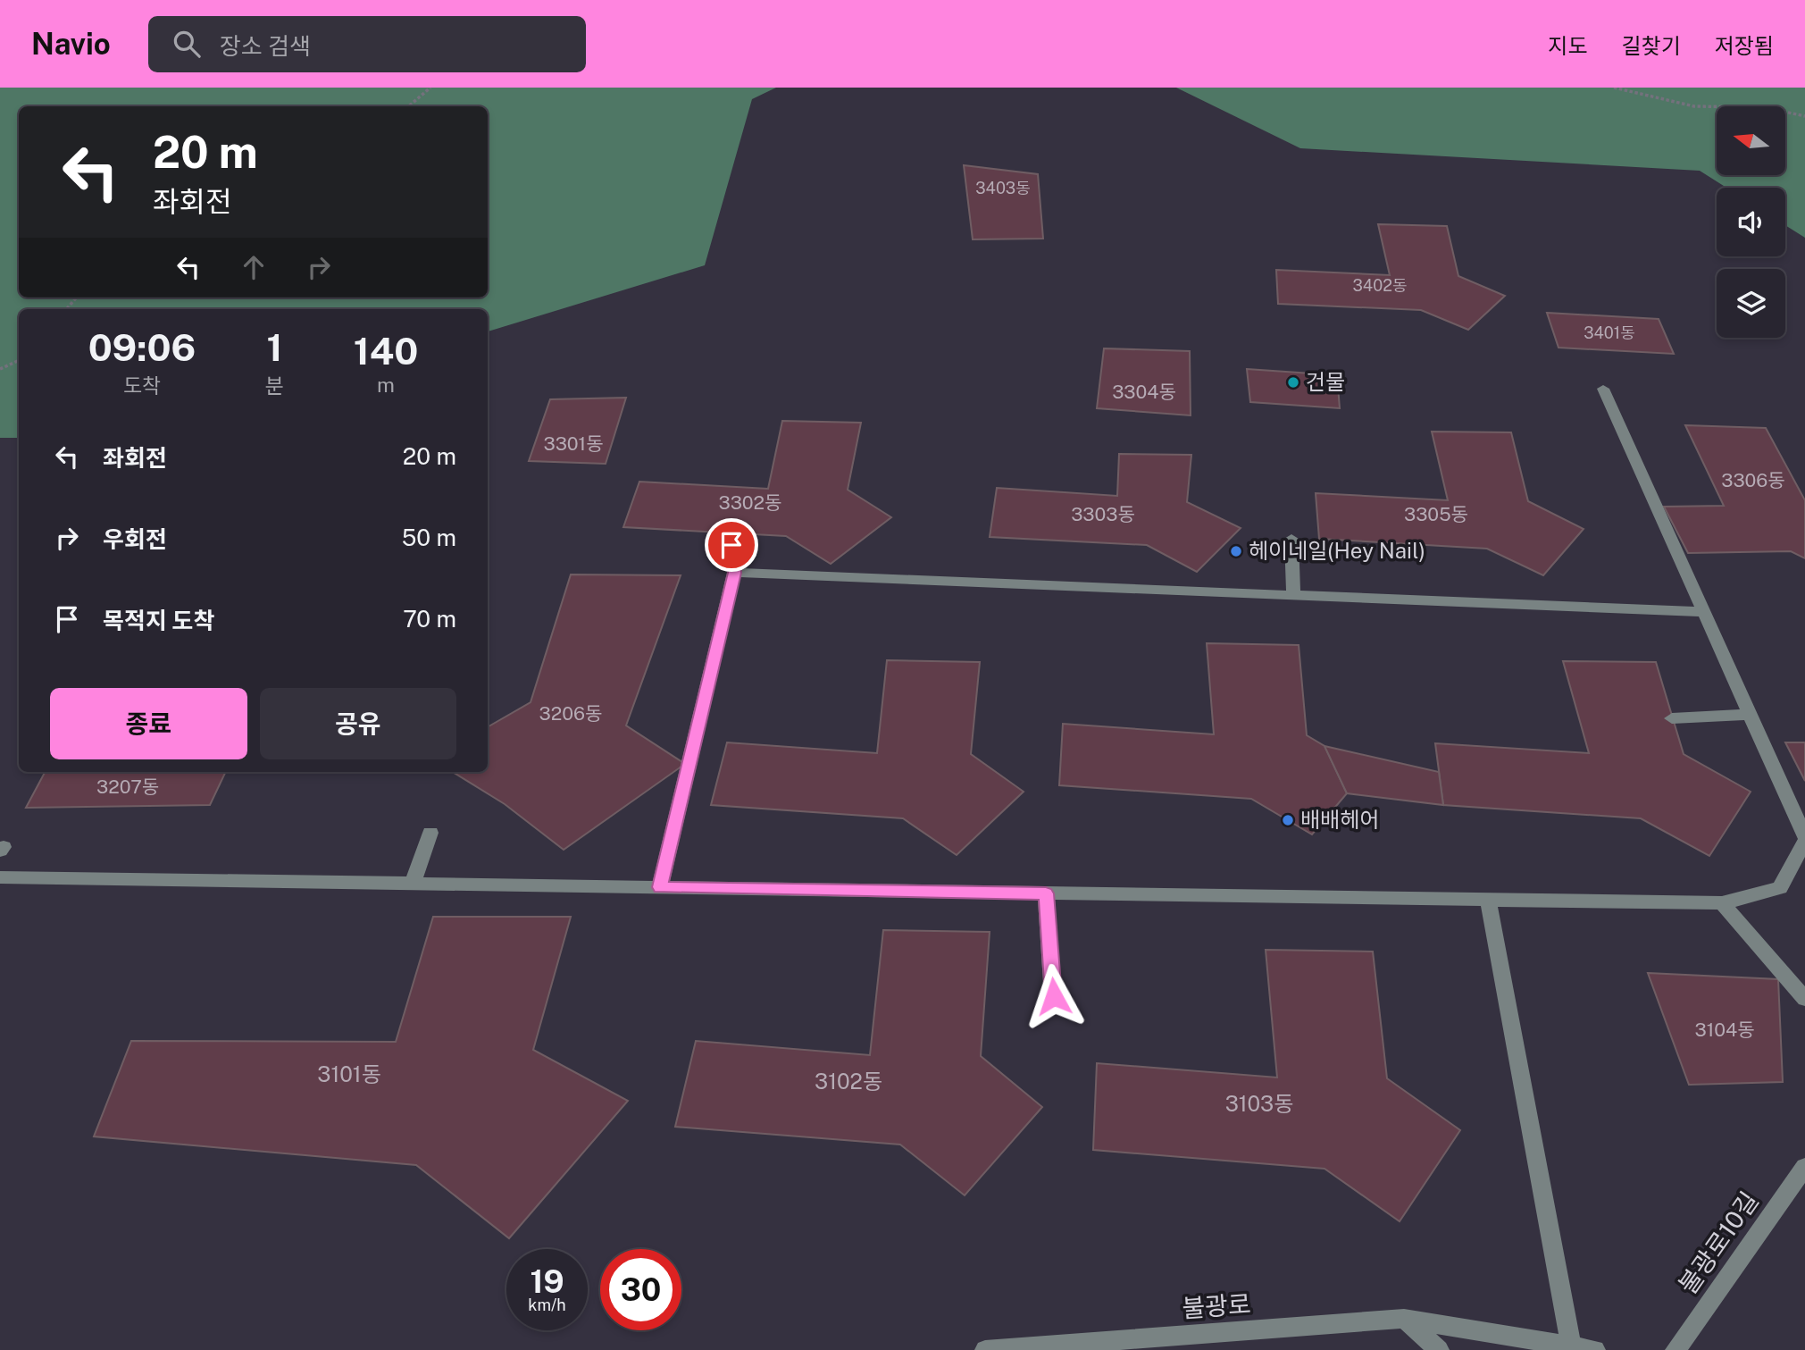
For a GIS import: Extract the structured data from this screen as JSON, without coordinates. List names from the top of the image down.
{
  "streets": {
    "street": ["불광로10길", "불광로"]
  },
  "places": ["건물", "헤이네일(Hey Nail)", "배배헤어"],
  "house_numbers": [
    "3403동",
    "3402동",
    "3401동",
    "3304동",
    "3301동",
    "3306동",
    "3302동",
    "3303동",
    "3305동",
    "3206동",
    "3207동",
    "3104동",
    "3101동",
    "3102동",
    "3103동"
  ],
  "north": "left",
  "page": {
    "header": "Navio",
    "search": "장소 검색",
    "nav": ["지도", "길찾기", "저장됨"],
    "turn": ["20 m", "좌회전"],
    "eta": [
      "09:06",
      "도착",
      "1",
      "분",
      "140",
      "m"
    ],
    "list": [
      {
        "name": "좌회전",
        "value": "20 m"
      },
      {
        "name": "우회전",
        "value": "50 m"
      },
      {
        "name": "목적지 도착",
        "value": "70 m"
      }
    ],
    "buttons": ["종료", "공유"],
    "speed": "19 km/h",
    "limit": "30"
  }
}
